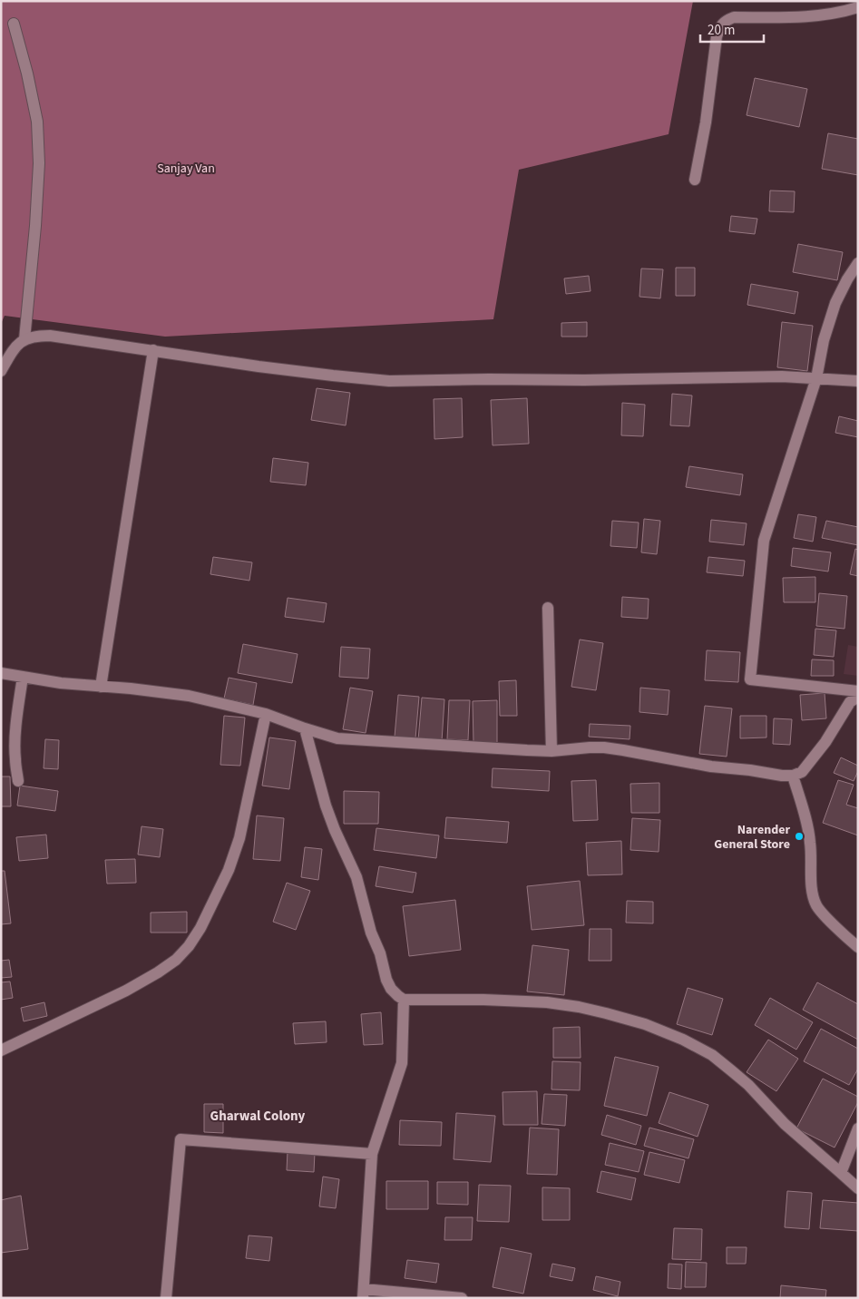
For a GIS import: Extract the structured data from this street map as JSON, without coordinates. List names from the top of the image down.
{
  "districts": ["Gharwal Colony"],
  "parks": ["Sanjay Van"],
  "places": ["Narender General Store"],
  "scale_bar": "20 m"
}
